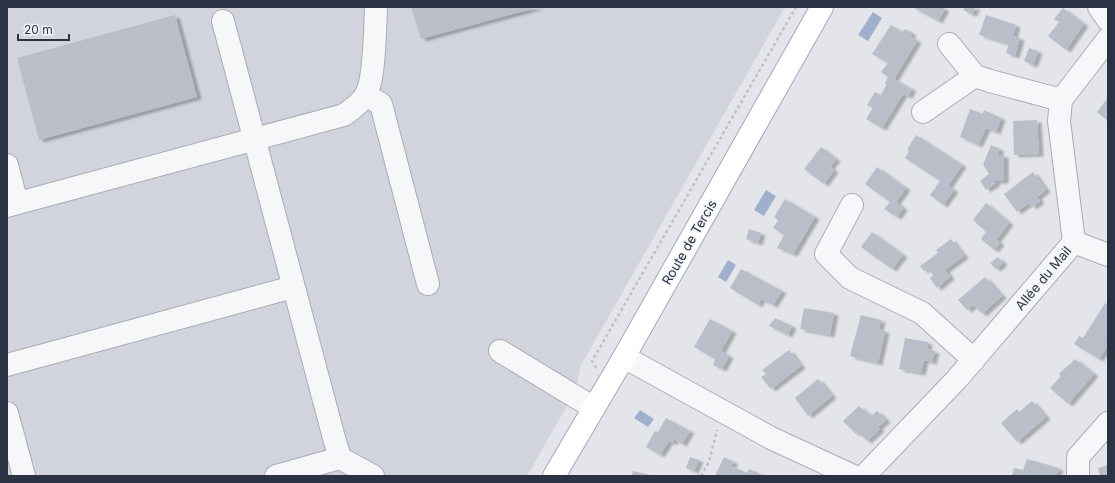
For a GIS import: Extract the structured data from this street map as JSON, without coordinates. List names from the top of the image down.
{
  "streets": {
    "main road": ["Route de Tercis"],
    "street": ["Allée du Mail"]
  },
  "scale_bar": "20 m"
}
